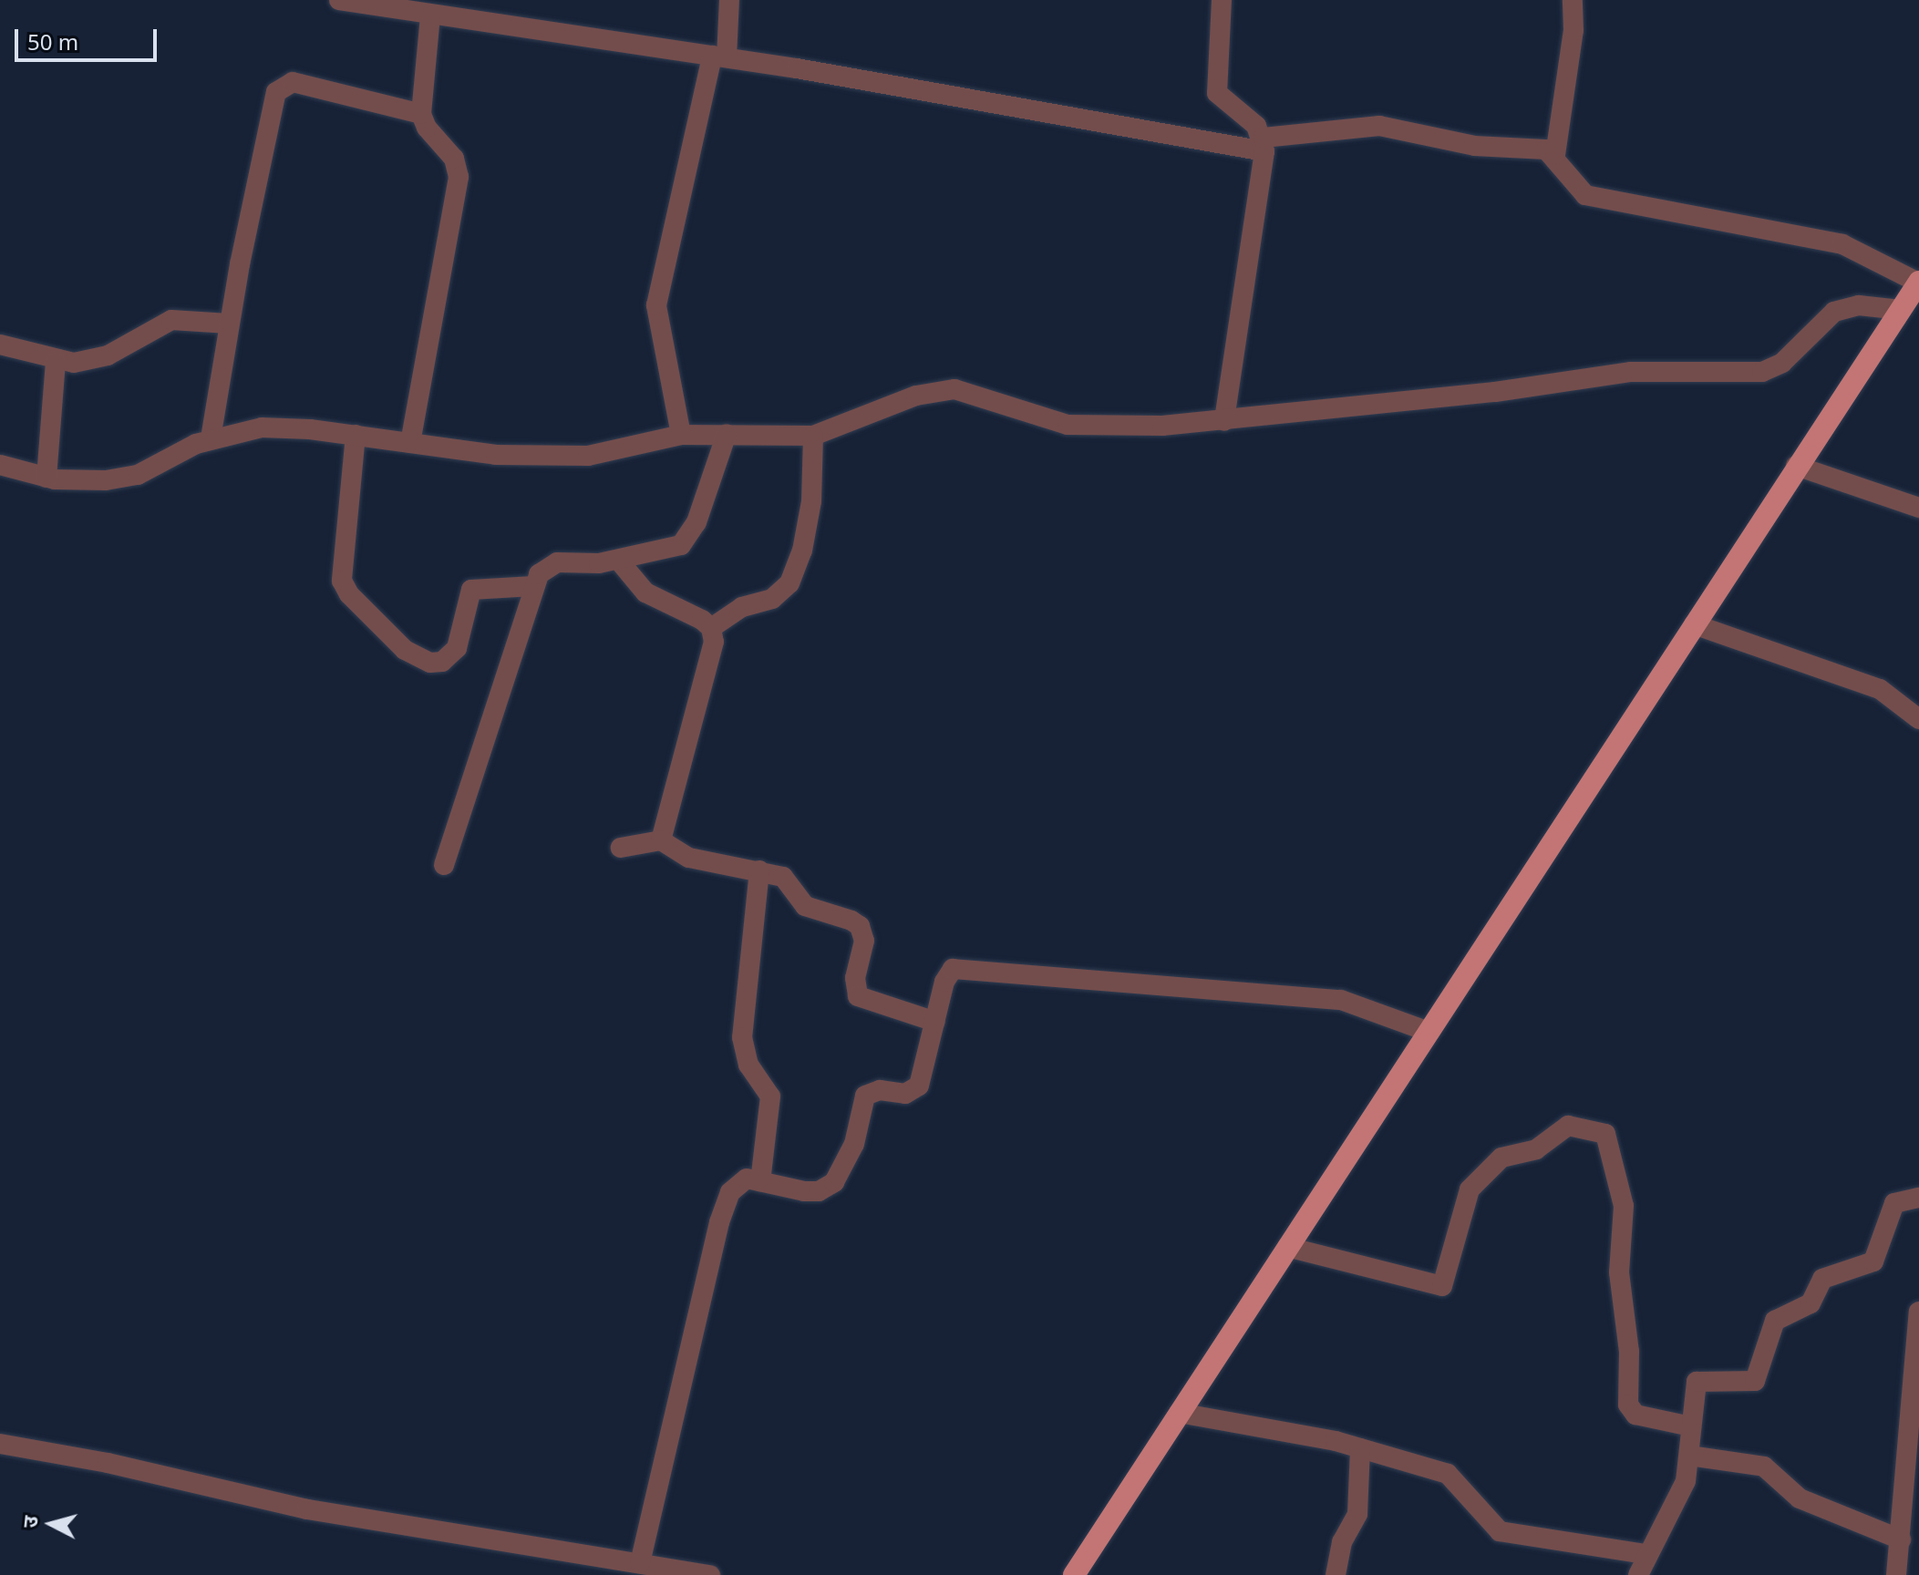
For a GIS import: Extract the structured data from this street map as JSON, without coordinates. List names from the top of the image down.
{
  "scale_bar": "50 m",
  "north": "left"
}
